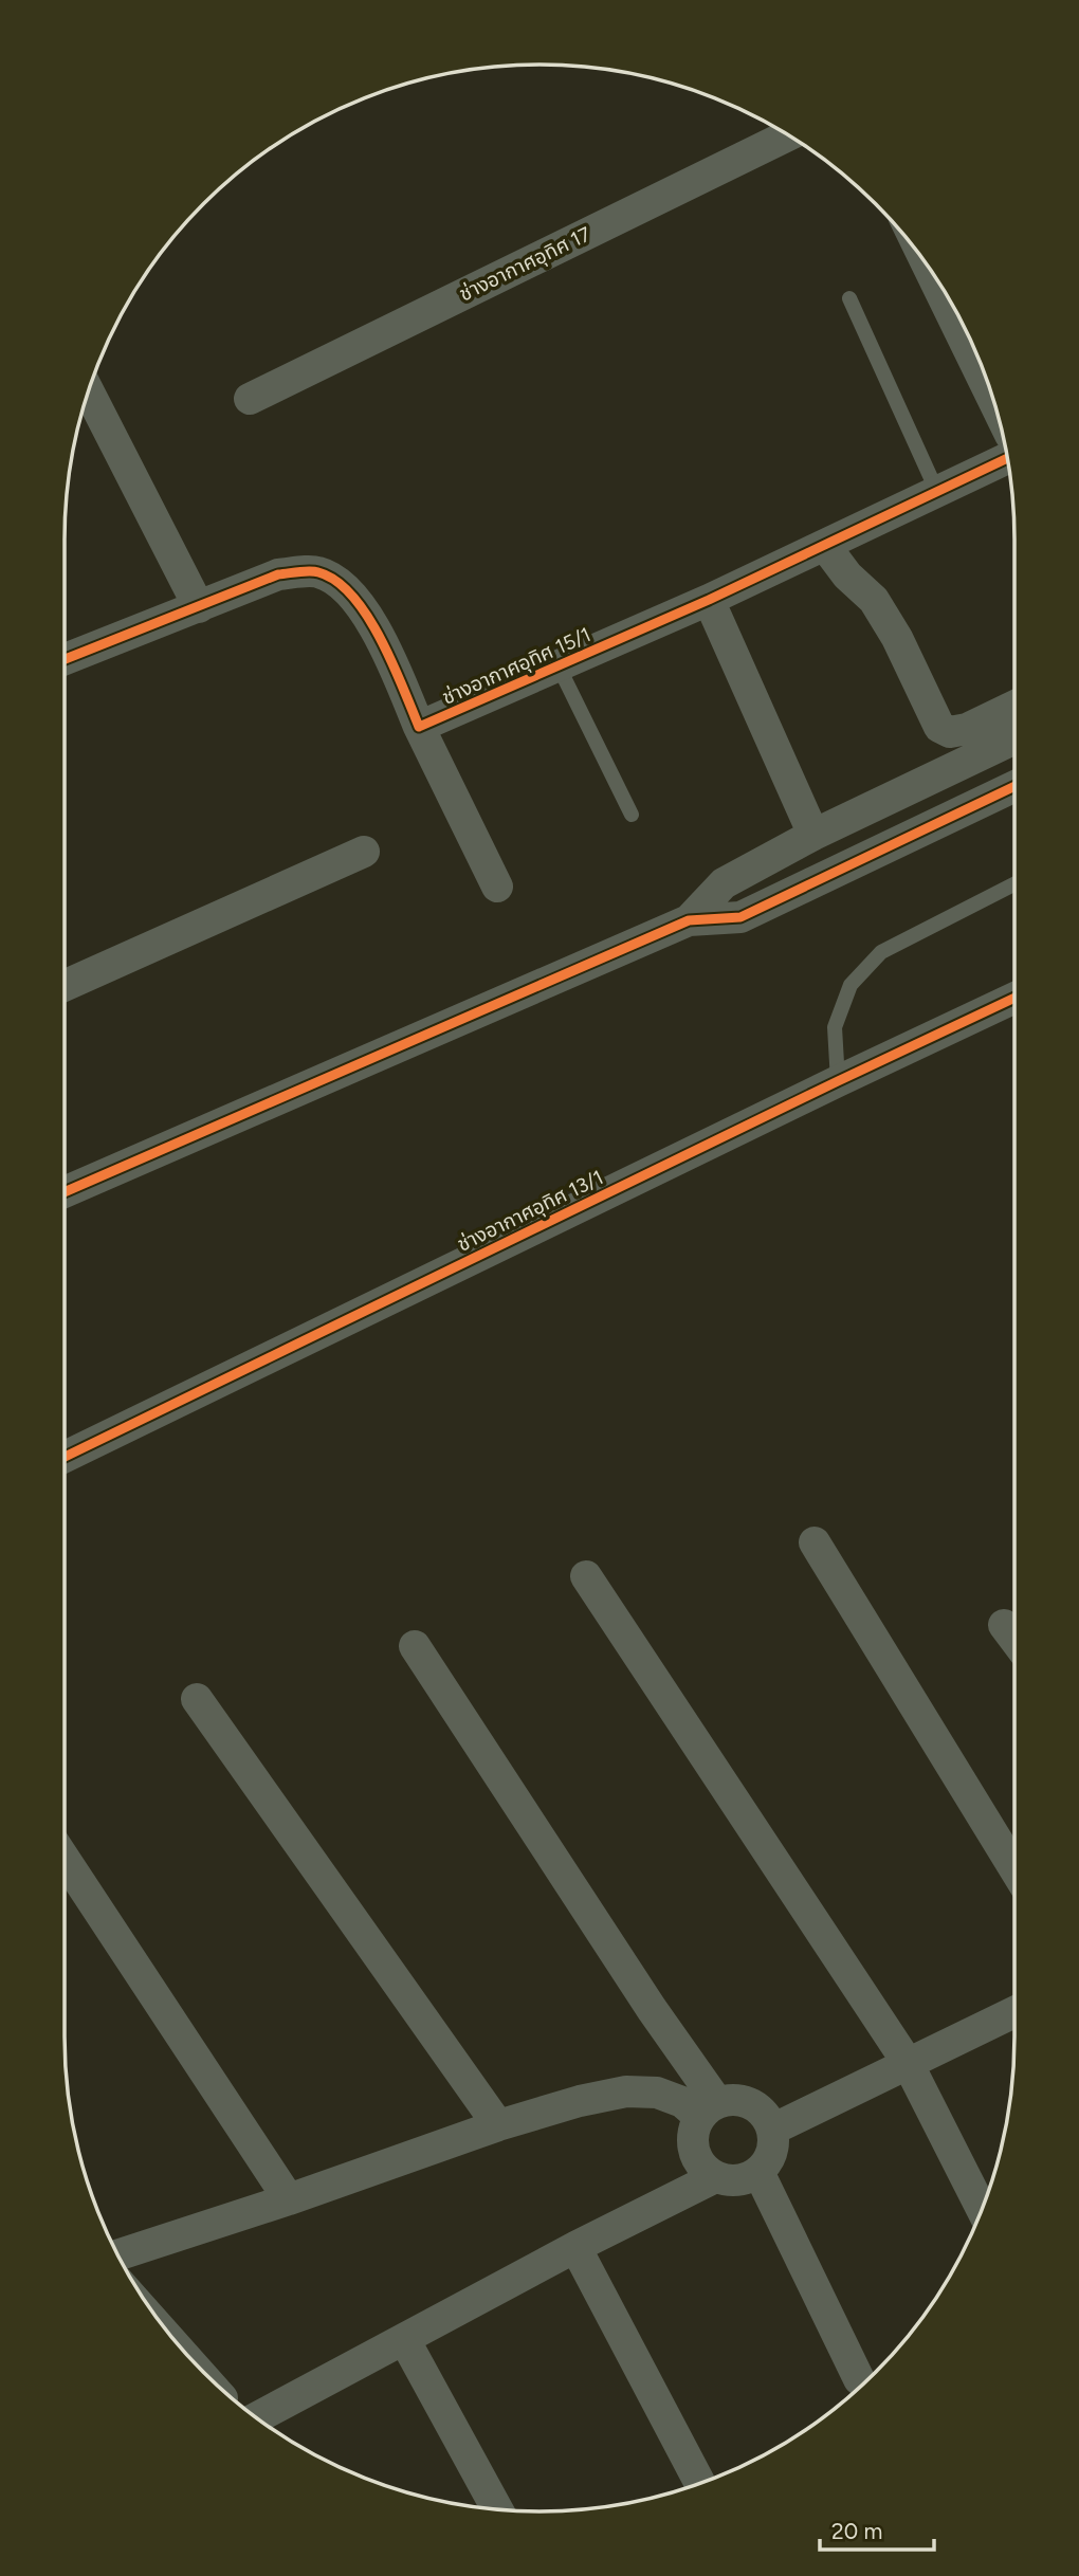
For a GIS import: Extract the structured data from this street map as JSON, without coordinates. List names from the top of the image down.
{
  "streets": {
    "street": ["ช่างอากาศอุทิศ 17", "ช่างอากาศอุทิศ 15/1", "ช่างอากาศอุทิศ 13/1"]
  },
  "scale_bar": "20 m"
}
